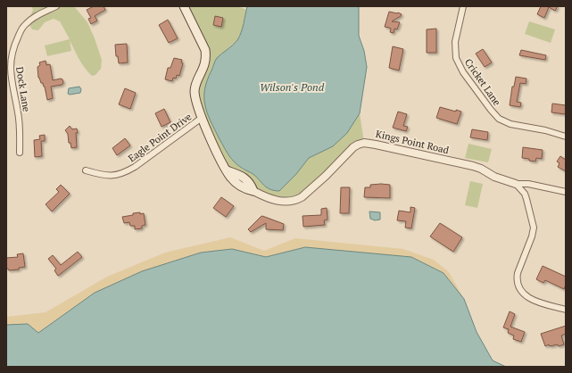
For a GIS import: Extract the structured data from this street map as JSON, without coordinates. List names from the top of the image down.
{
  "streets": {
    "main road": ["Kings Point Road"],
    "street": ["Cricket Lane", "Dock Lane", "Eagle Point Drive"]
  },
  "crossings": [
    ["Eagle Point Drive", "Kings Point Road"]
  ],
  "water": ["Wilson's Pond"]
}
